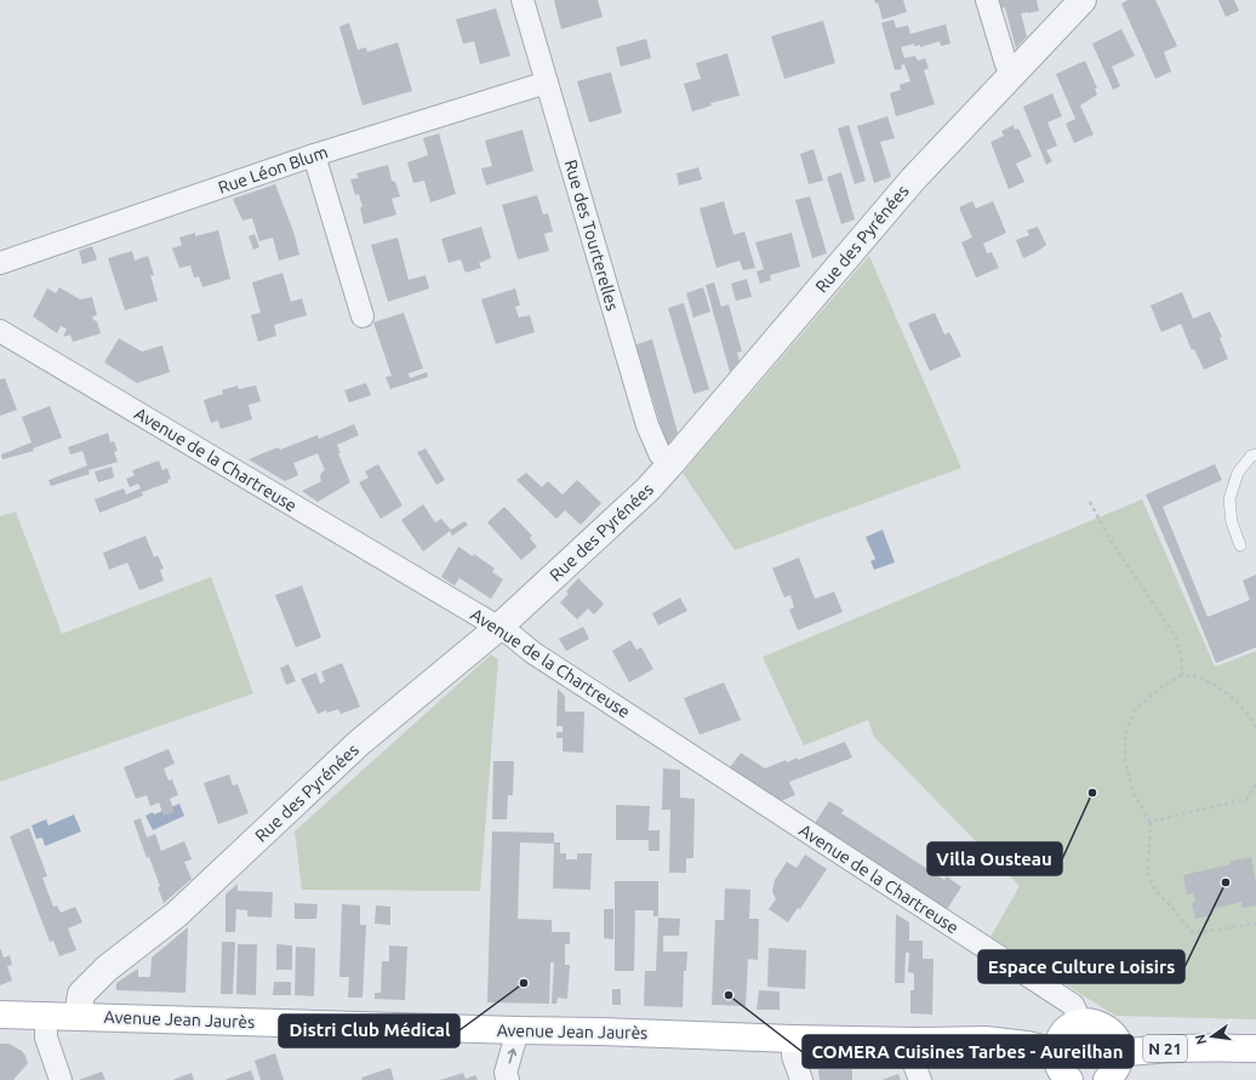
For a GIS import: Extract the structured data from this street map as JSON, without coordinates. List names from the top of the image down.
{
  "streets": {
    "main road": ["Avenue Jean Jaurès", "N 21"],
    "street": [
      "Rue Léon Blum",
      "Rue des Tourterelles",
      "Rue des Pyrénées",
      "Avenue de la Chartreuse"
    ]
  },
  "crossings": [
    ["Rue Léon Blum", "Rue des Tourterelles"],
    ["Rue des Tourterelles", "Rue des Pyrénées"],
    ["Rue des Pyrénées", "Avenue de la Chartreuse"],
    ["Rue des Pyrénées", "Avenue Jean Jaurès"]
  ],
  "places": [
    "Villa Ousteau",
    "Espace Culture Loisirs",
    "Distri Club Médical",
    "COMERA Cuisines Tarbes - Aureilhan"
  ],
  "north": "left"
}
